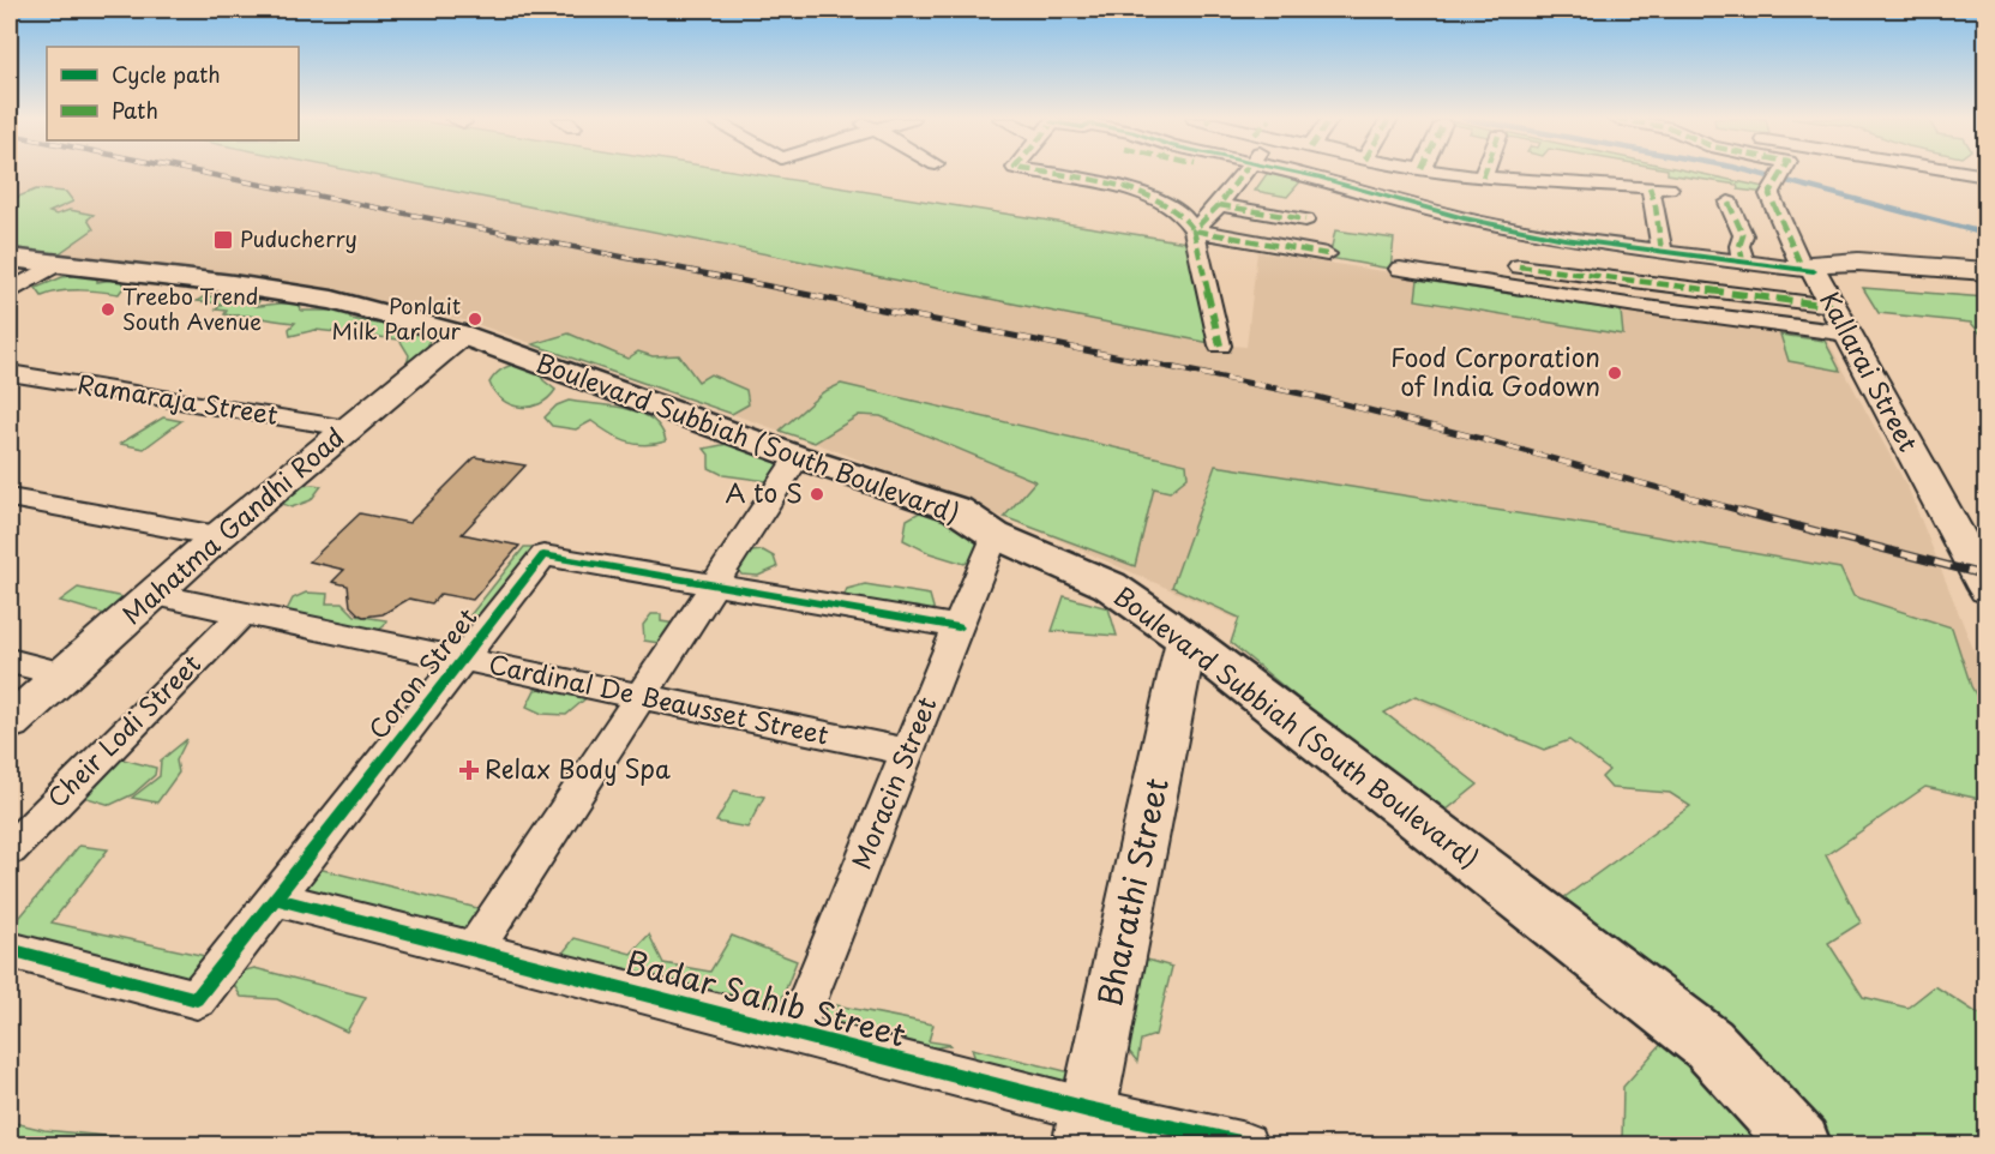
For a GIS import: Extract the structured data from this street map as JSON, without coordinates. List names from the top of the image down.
{
  "streets": {
    "main road": ["Boulevard Subbiah (South Boulevard)"],
    "street": [
      "Kallarai Street",
      "Ramaraja Street",
      "Mahatma Gandhi Road",
      "Coron Street",
      "Cardinal De Beausset Street",
      "Cheir Lodi Street",
      "Moracin Street",
      "Bharathi Street",
      "Badar Sahib Street"
    ]
  },
  "crossings": [
    ["Ramaraja Street", "Mahatma Gandhi Road"],
    ["Boulevard Subbiah (South Boulevard)", "Mahatma Gandhi Road"],
    ["Boulevard Subbiah (South Boulevard)", "Moracin Street"],
    ["Boulevard Subbiah (South Boulevard)", "Bharathi Street"],
    ["Mahatma Gandhi Road", "Cardinal De Beausset Street"],
    ["Coron Street", "Cardinal De Beausset Street"],
    ["Coron Street", "Moracin Street"],
    ["Coron Street", "Badar Sahib Street"],
    ["Cardinal De Beausset Street", "Cheir Lodi Street"],
    ["Cardinal De Beausset Street", "Moracin Street"],
    ["Moracin Street", "Badar Sahib Street"],
    ["Bharathi Street", "Badar Sahib Street"]
  ],
  "places": {
    "transit": ["Puducherry"],
    "other": [
      "Treebo Trend South Avenue",
      "Ponlait Milk Parlour",
      "Food Corporation of India Godown",
      "A to S"
    ],
    "health": ["Relax Body Spa"]
  },
  "legend": ["Cycle path", "Path"]
}
